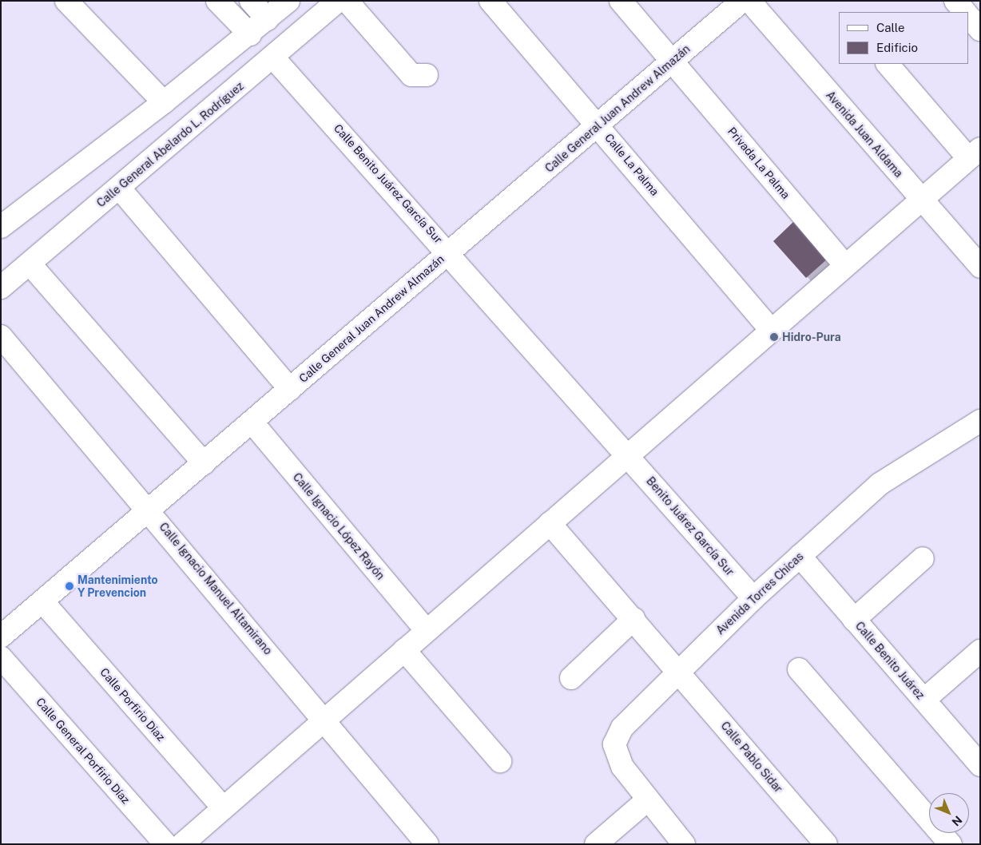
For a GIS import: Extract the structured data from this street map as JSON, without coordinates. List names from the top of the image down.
{
  "streets": {
    "street": [
      "Calle General Juan Andrew Almazán",
      "Avenida Juan Aldama",
      "Calle General Abelardo L. Rodríguez",
      "Privada La Palma",
      "Calle La Palma",
      "Calle Benito Juárez García Sur",
      "Calle Ignacio López Rayón",
      "Benito Juárez García Sur",
      "Calle Ignacio Manuel Altamirano",
      "Avenida Torres Chicas",
      "Calle Benito Juárez",
      "Calle Porfirio Diaz",
      "Calle General Porfirio Díaz",
      "Calle Pablo Sidar"
    ]
  },
  "crossings": [
    ["Calle General Juan Andrew Almazán", "Privada La Palma"],
    ["Calle General Juan Andrew Almazán", "Calle La Palma"],
    ["Calle General Juan Andrew Almazán", "Calle Benito Juárez García Sur"],
    ["Calle General Juan Andrew Almazán", "Calle Ignacio López Rayón"],
    ["Calle General Juan Andrew Almazán", "Calle Ignacio Manuel Altamirano"],
    ["Calle General Juan Andrew Almazán", "Calle Porfirio Diaz"],
    ["Calle General Abelardo L. Rodríguez", "Calle Benito Juárez García Sur"],
    ["Calle Benito Juárez García Sur", "Benito Juárez García Sur"],
    ["Benito Juárez García Sur", "Avenida Torres Chicas"],
    ["Avenida Torres Chicas", "Calle Benito Juárez"],
    ["Avenida Torres Chicas", "Calle Pablo Sidar"]
  ],
  "places": ["Hidro-Pura", "Mantenimiento Y Prevencion"],
  "legend": ["Calle", "Edificio"],
  "north": "bottom right"
}
